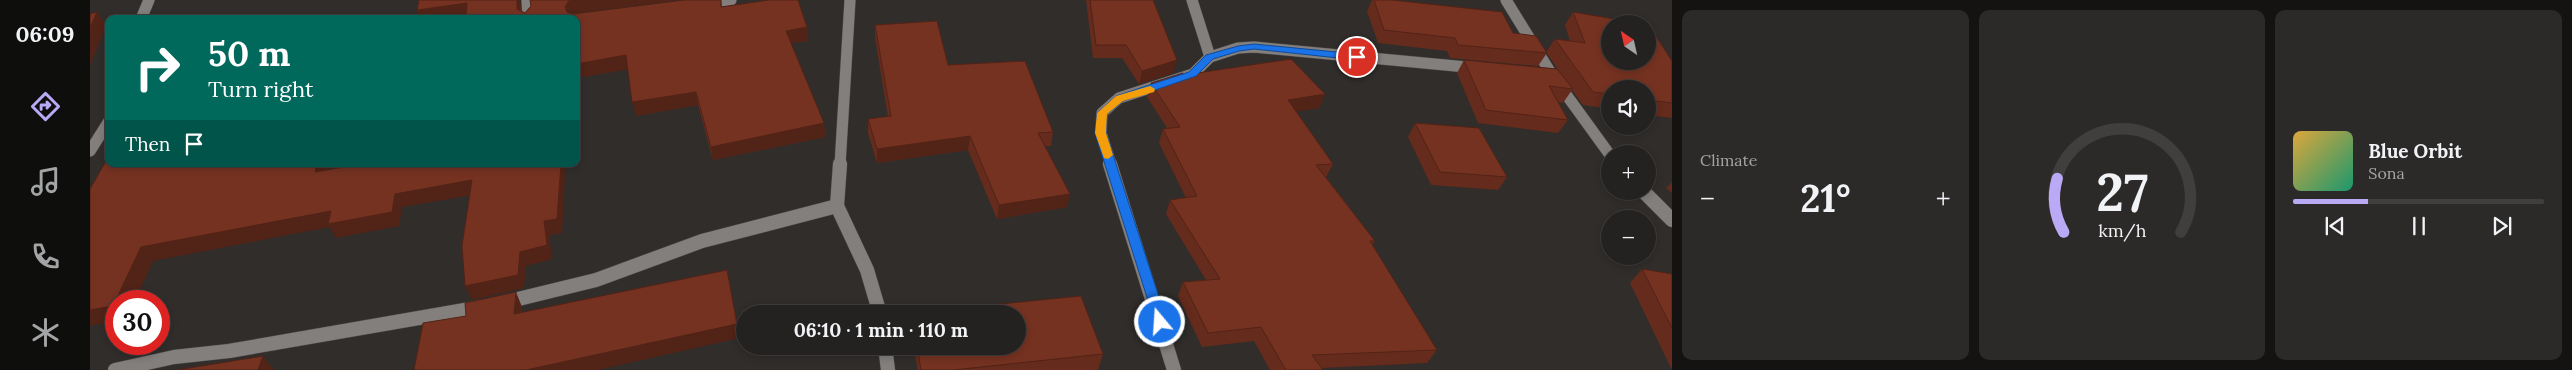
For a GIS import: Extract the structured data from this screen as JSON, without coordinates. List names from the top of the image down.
{
  "north": "top left",
  "page": {
    "tabs": "06:09",
    "tile": "Climate",
    "map_buttons": ["+", "−"],
    "turn": ["50 m", "Turn right"],
    "then": "Then",
    "song": ["Blue Orbit", "Sona"],
    "heat": ["−", "21°", "+"],
    "limit": "30",
    "trip": "06:10 · 1 min · 110 m",
    "gauge": ["27", "km/h"]
  }
}
